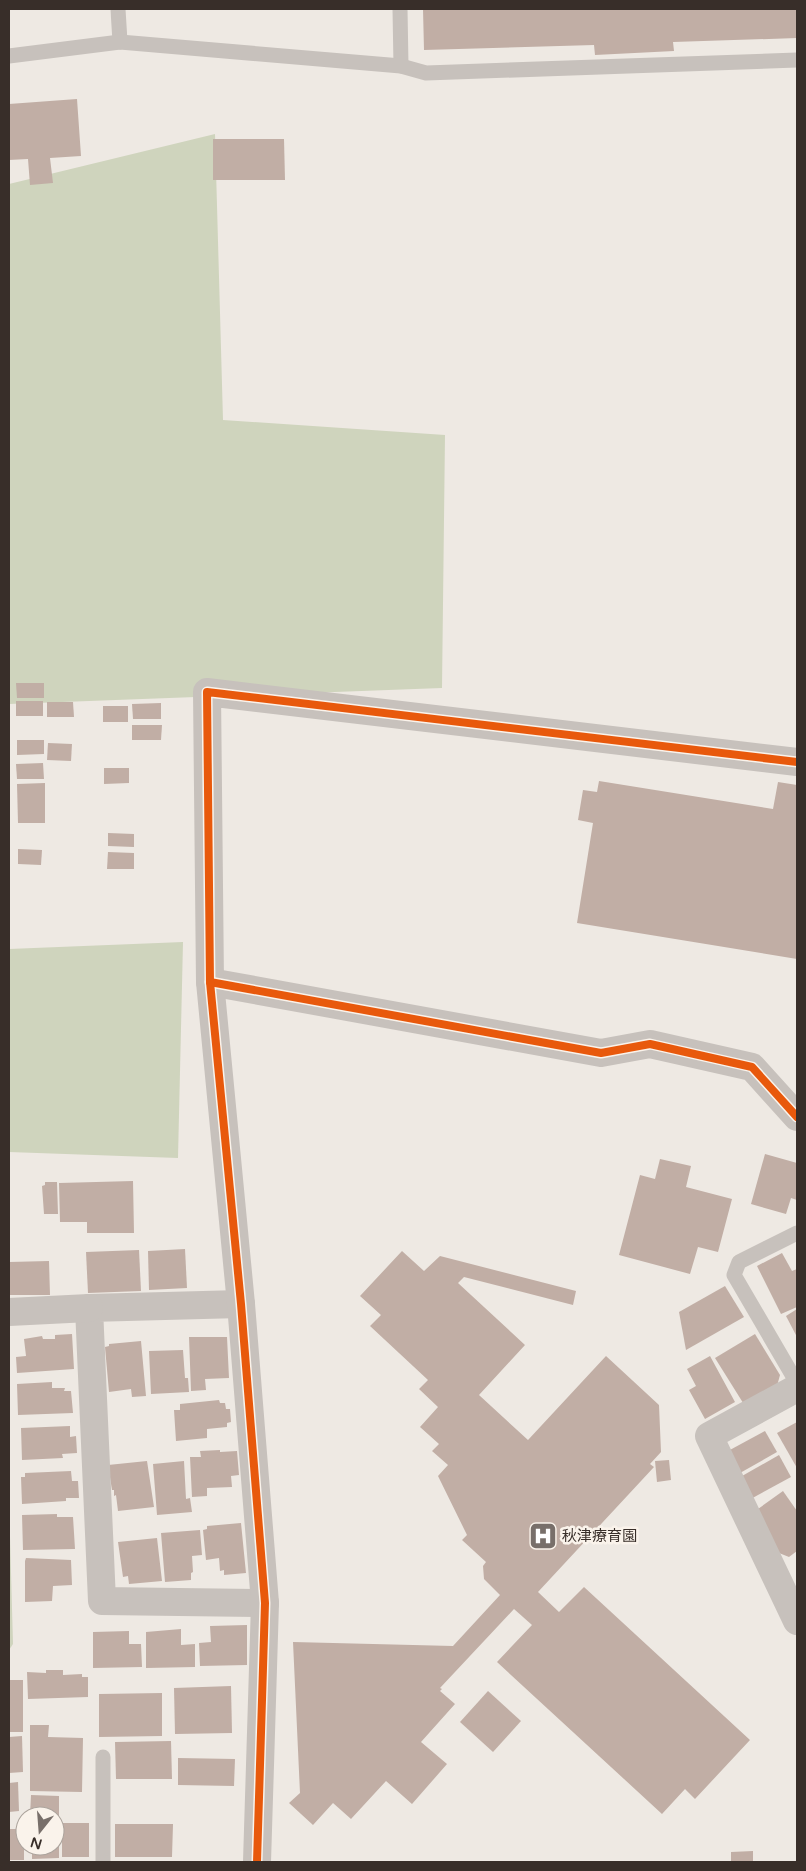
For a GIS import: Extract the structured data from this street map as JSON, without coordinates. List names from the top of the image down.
{
  "places": {
    "hospital": ["秋津療育園"]
  },
  "north": "bottom"
}
